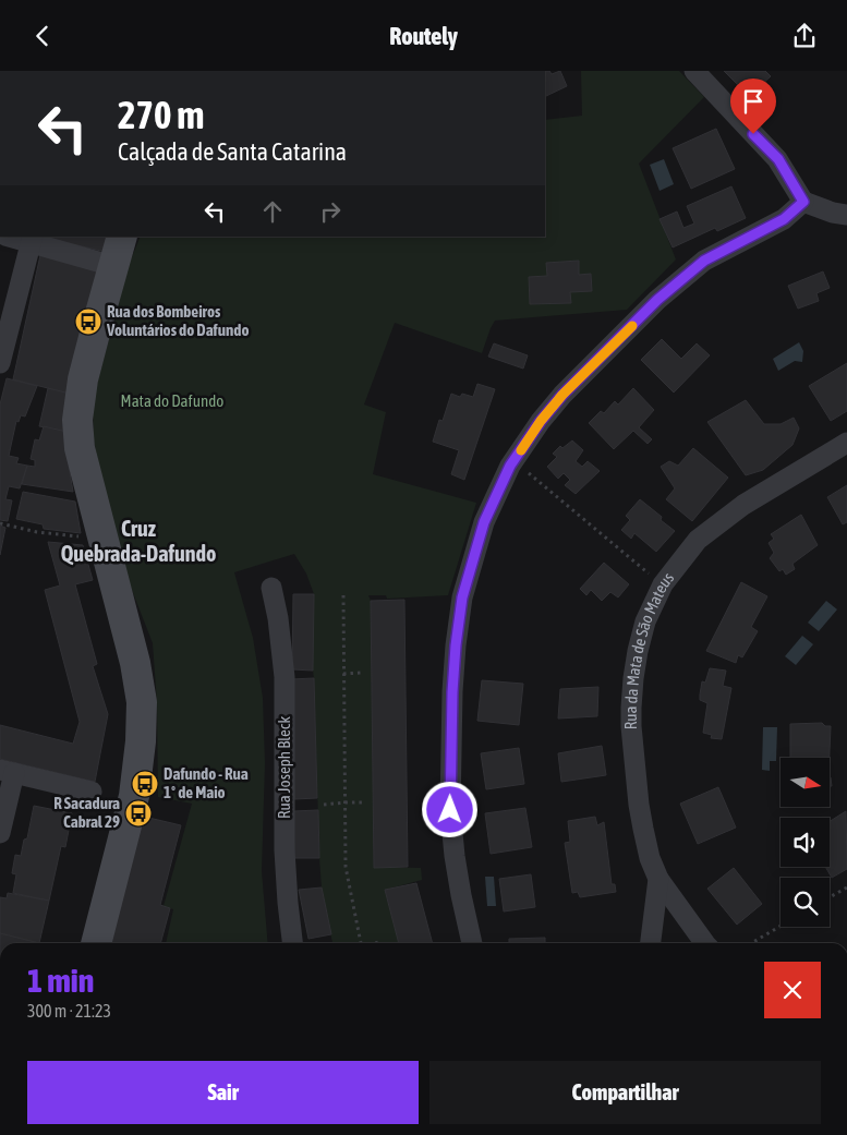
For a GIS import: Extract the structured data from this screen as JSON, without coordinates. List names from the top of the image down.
{
  "streets": {
    "street": ["Rua da Mata de São Mateus", "Rua Joseph Bleck"]
  },
  "districts": ["Cruz Quebrada-Dafundo"],
  "parks": ["Mata do Dafundo"],
  "places": {
    "bus stop": ["Rua dos Bombeiros Voluntários do Dafundo", "Dafundo - Rua 1º de Maio", "R Sacadura Cabral 29"]
  },
  "north": "right",
  "page": {
    "header": "Routely",
    "turn": ["270 m", "Calçada de Santa Catarina"],
    "heading": ["1 min", "300 m · 21:23"],
    "buttons": ["Sair", "Compartilhar"]
  }
}
